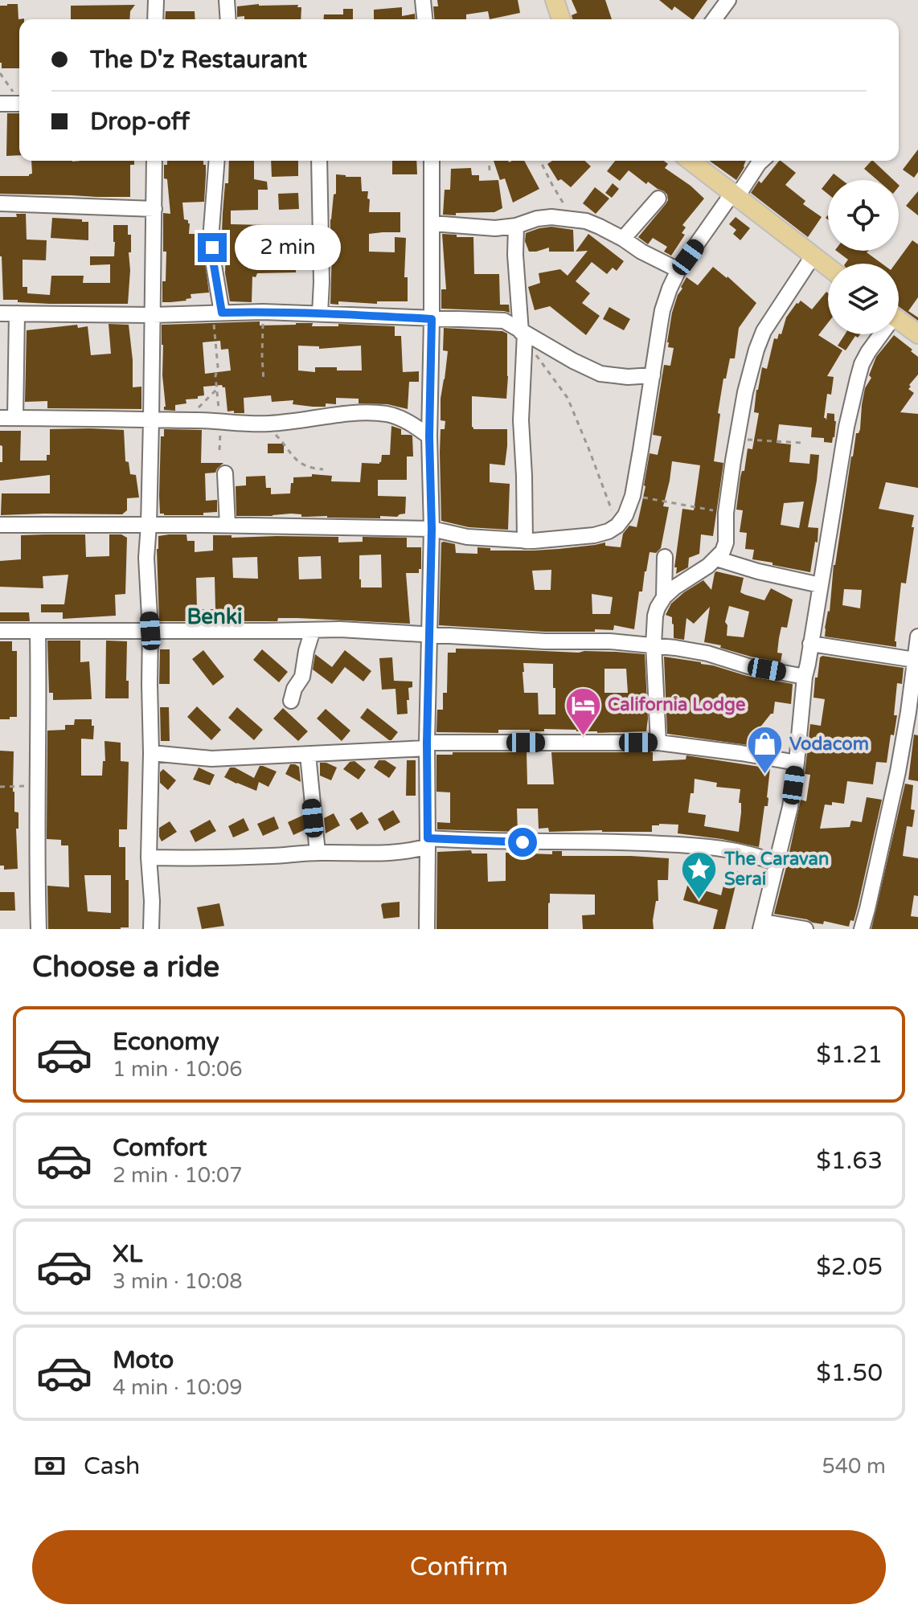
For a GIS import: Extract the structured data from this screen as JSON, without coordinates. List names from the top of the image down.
{
  "districts": ["Benki"],
  "places": {
    "hotel": ["California Lodge"],
    "shop": ["Vodacom"],
    "place": ["The Caravan Serai"]
  },
  "page": {
    "banner": ["The D'z Restaurant", "Drop-off"],
    "bubble": "2 min",
    "heading": "Choose a ride",
    "list": [
      {
        "name": "Economy",
        "note": "1 min · 10:06",
        "value": "$1.21"
      },
      {
        "name": "Comfort",
        "note": "2 min · 10:07",
        "value": "$1.63"
      },
      {
        "name": "XL",
        "note": "3 min · 10:08",
        "value": "$2.05"
      },
      {
        "name": "Moto",
        "note": "4 min · 10:09",
        "value": "$1.50"
      }
    ],
    "pay": ["Cash", "540 m"],
    "buttons": "Confirm"
  }
}
